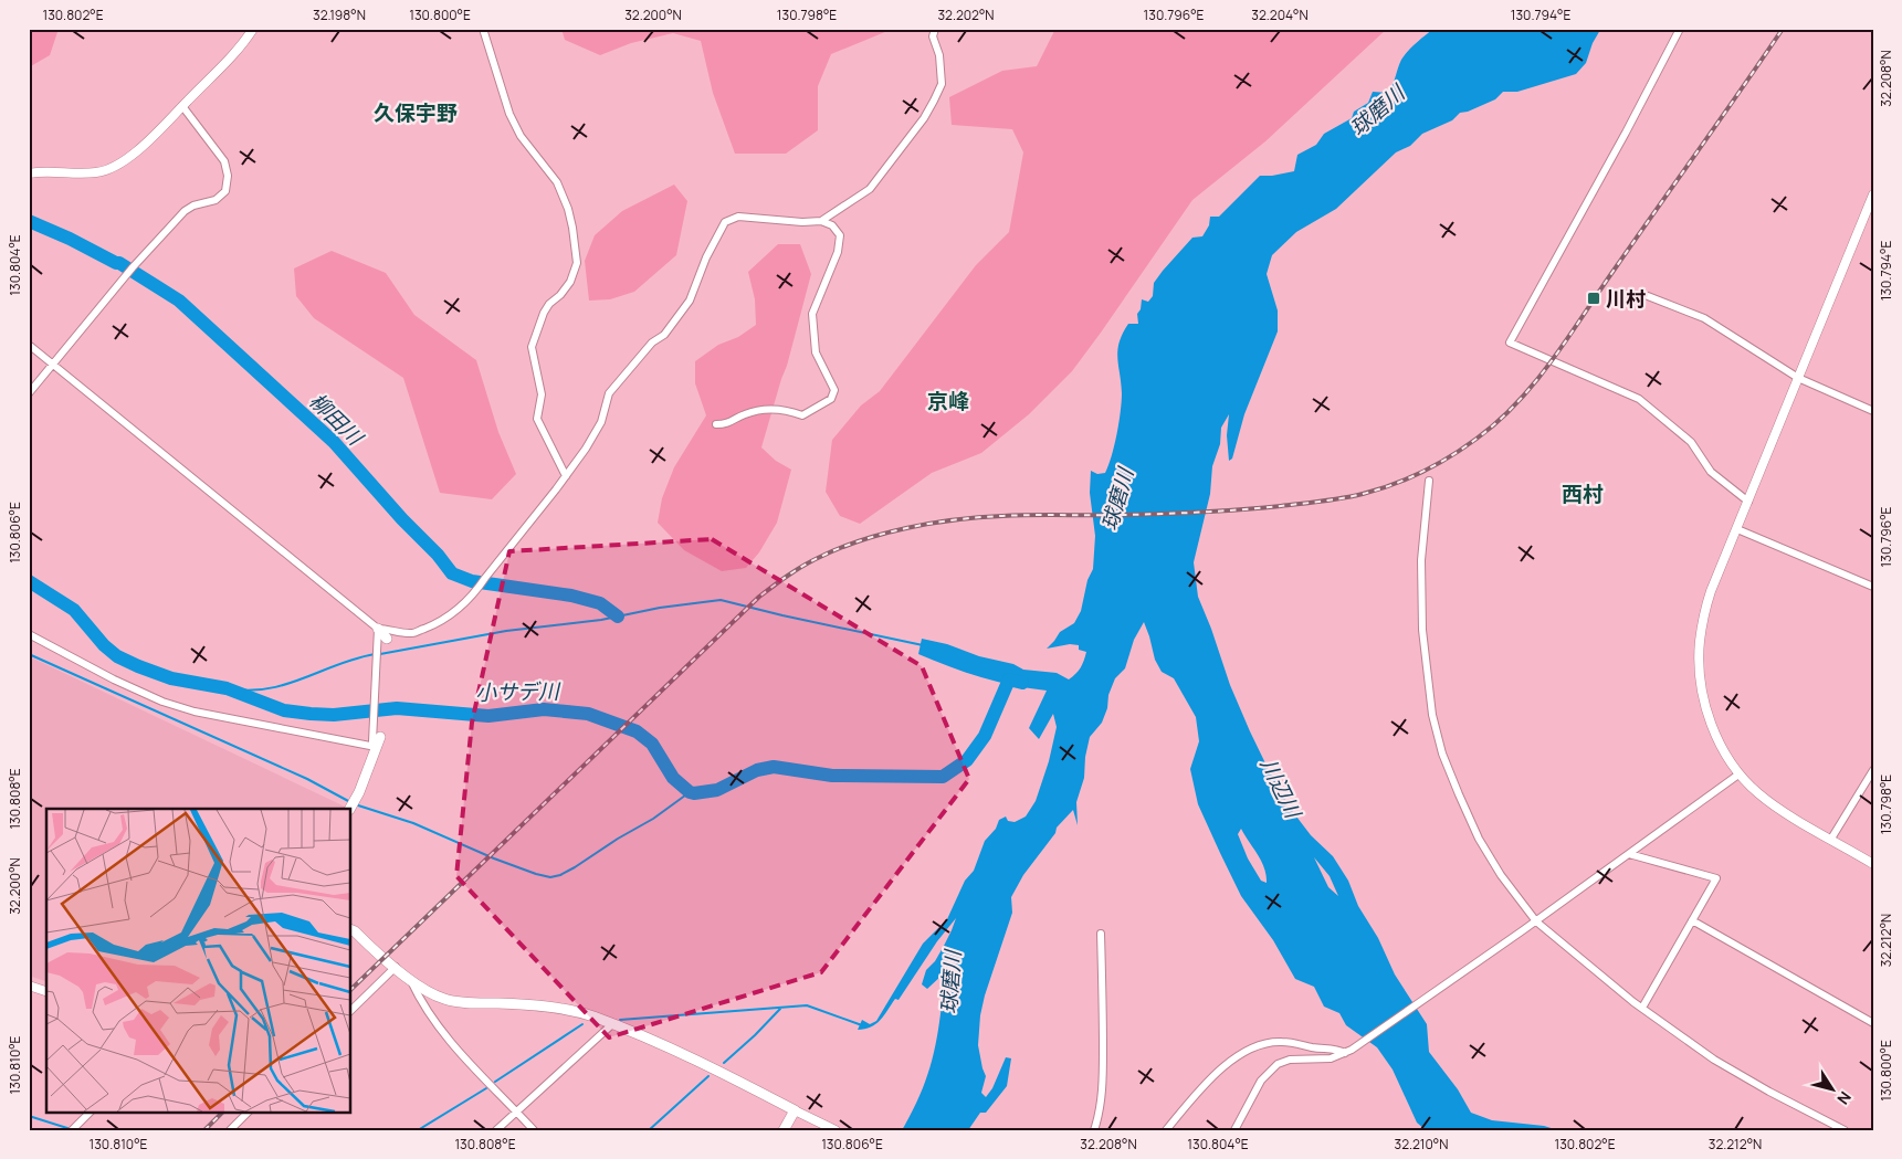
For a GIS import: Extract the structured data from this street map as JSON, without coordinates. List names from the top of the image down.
{
  "districts": ["久保宇野", "京峰", "西村"],
  "water": [
    "球磨川",
    "柳田川",
    "小サデ川",
    "川辺川"
  ],
  "places": {
    "transit": ["川村"]
  },
  "north": "bottom right",
  "coordinates": [
    "130.802°E",
    "32.198°N",
    "130.800°E",
    "32.200°N",
    "130.798°E",
    "32.202°N",
    "130.796°E",
    "32.204°N",
    "130.794°E",
    "32.208°N",
    "130.804°E",
    "130.806°E",
    "130.808°E",
    "32.212°N",
    "130.810°E",
    "32.210°N"
  ]
}
